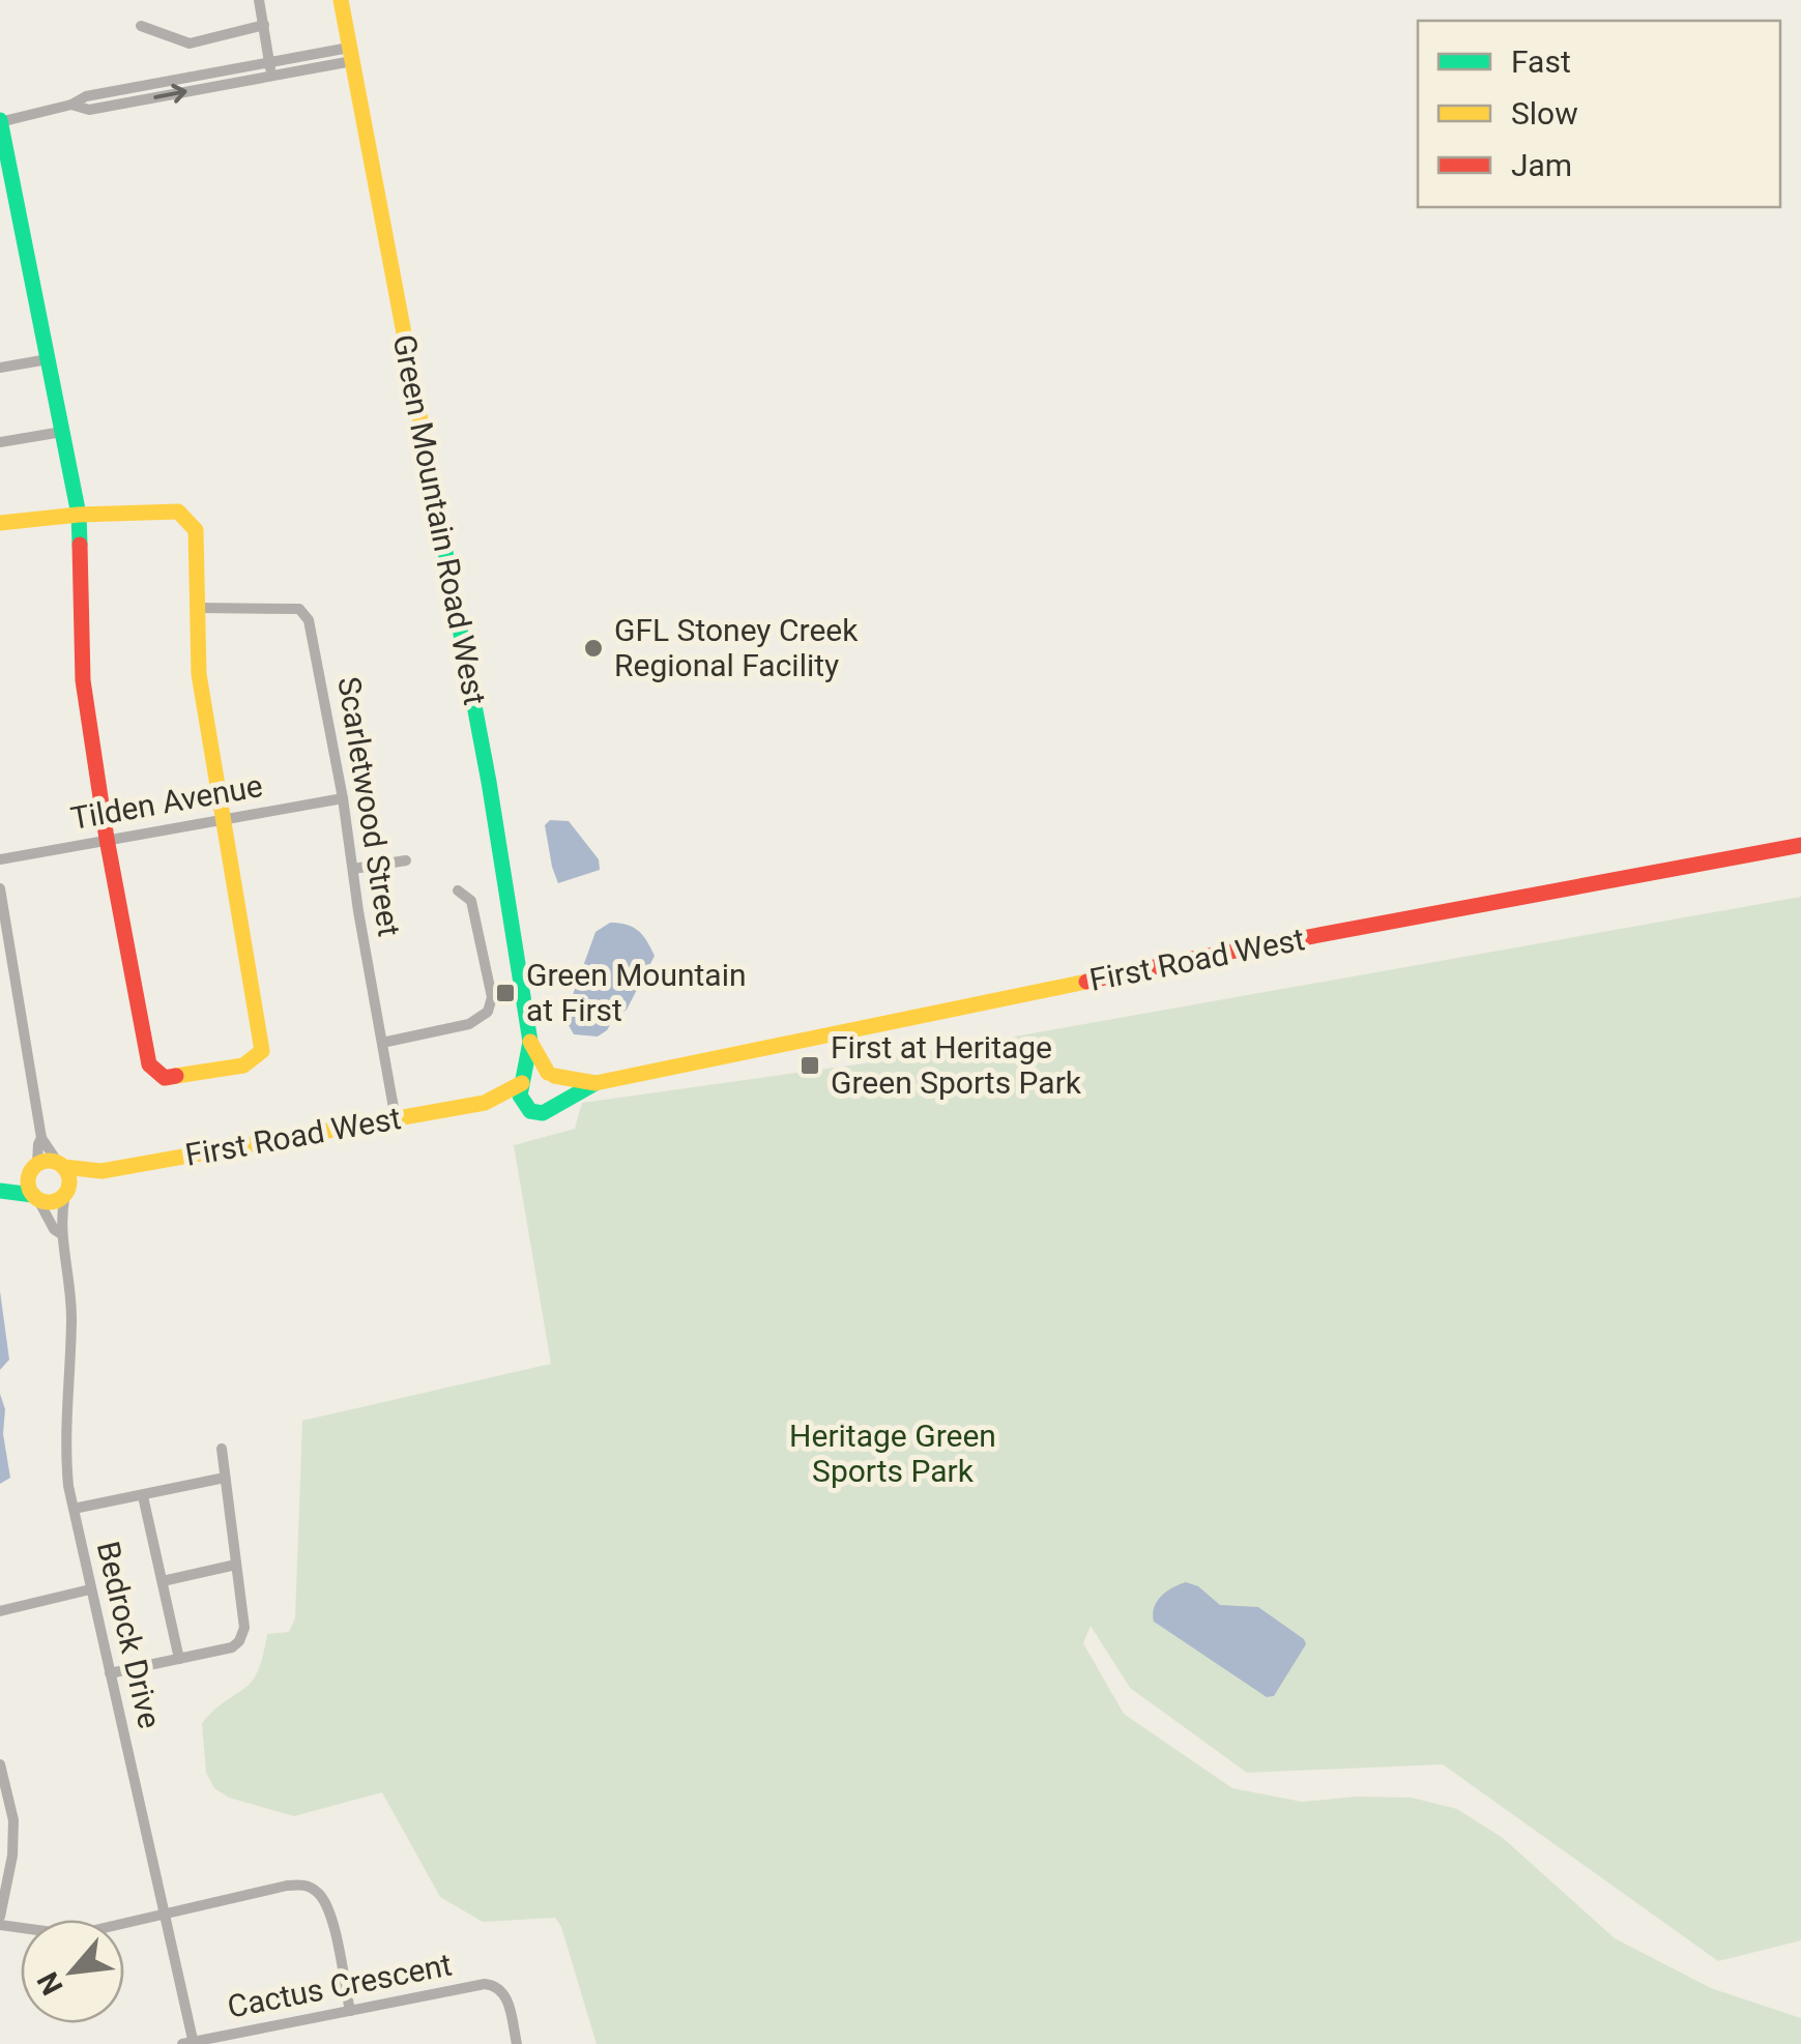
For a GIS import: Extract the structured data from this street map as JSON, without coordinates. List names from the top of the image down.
{
  "streets": {
    "street": [
      "Green Mountain Road West",
      "Tilden Avenue",
      "Scarletwood Street",
      "First Road West",
      "Bedrock Drive",
      "Cactus Crescent"
    ]
  },
  "crossings": [
    ["Green Mountain Road West", "First Road West"],
    ["Tilden Avenue", "Scarletwood Street"],
    ["Scarletwood Street", "First Road West"],
    ["First Road West", "Bedrock Drive"],
    ["Bedrock Drive", "Cactus Crescent"]
  ],
  "parks": ["Heritage Green Sports Park"],
  "places": {
    "other": ["GFL Stoney Creek Regional Facility"],
    "transit": ["Green Mountain at First", "First at Heritage Green Sports Park"]
  },
  "legend": ["Fast", "Slow", "Jam"],
  "north": "bottom left"
}
